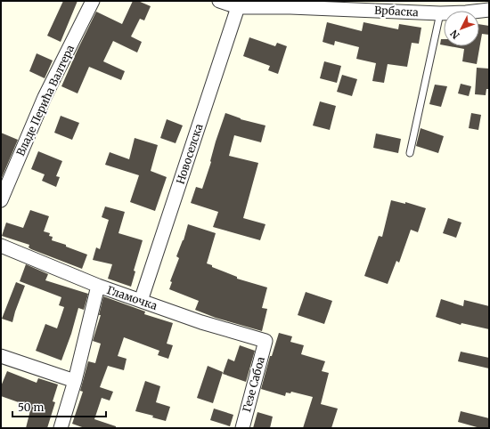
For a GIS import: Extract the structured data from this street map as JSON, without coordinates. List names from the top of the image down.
{
  "streets": {
    "street": [
      "Врбаска",
      "Владе Перића Валтера",
      "Новоселска",
      "Гламочка",
      "Гезе Сабоа"
    ]
  },
  "crossings": [
    ["Врбаска", "Новоселска"],
    ["Новоселска", "Гламочка"],
    ["Гламочка", "Гезе Сабоа"]
  ],
  "scale_bar": "50 m",
  "north": "bottom left"
}
